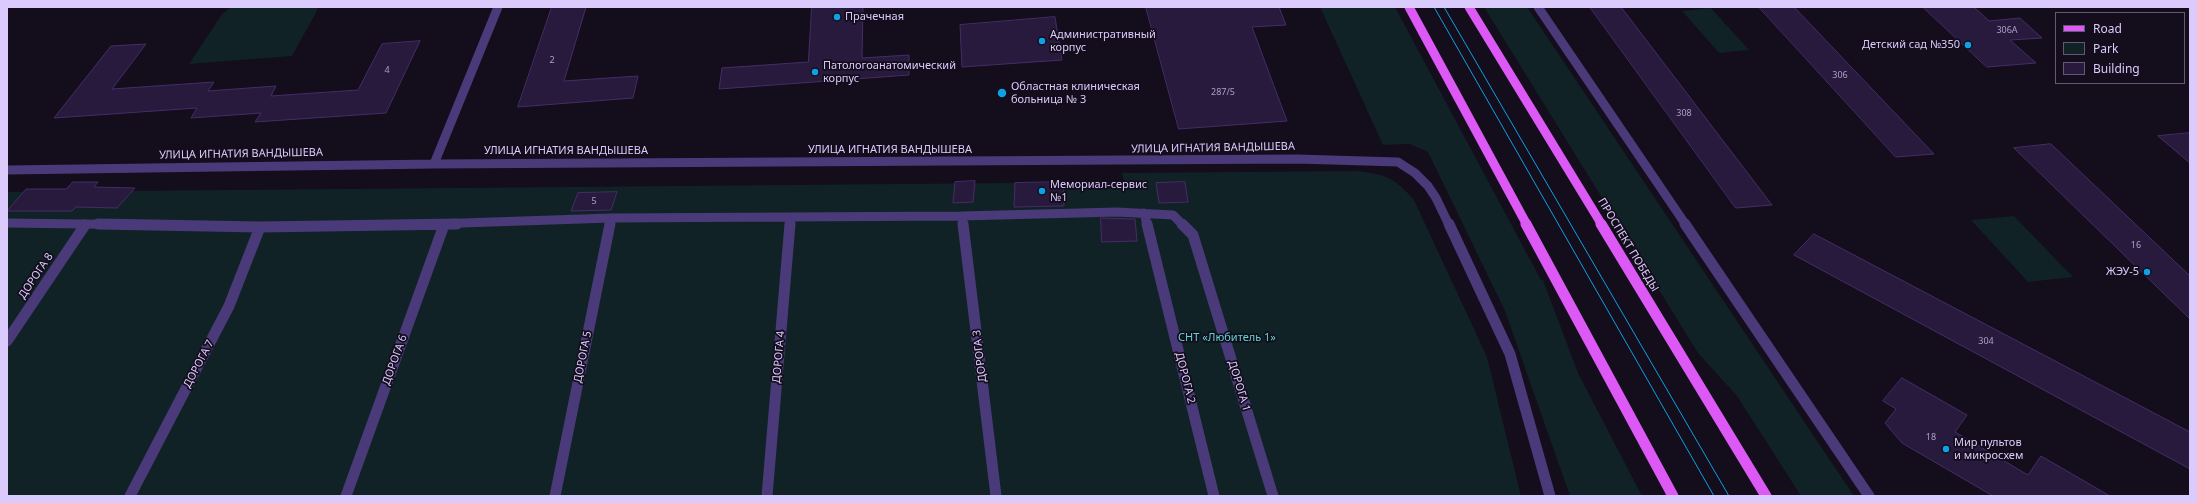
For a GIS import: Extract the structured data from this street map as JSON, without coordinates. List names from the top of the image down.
{
  "streets": {
    "main road": ["ПРОСПЕКТ ПОБЕДЫ"],
    "street": [
      "УЛИЦА ИГНАТИЯ ВАНДЫШЕВА",
      "ДОРОГА 8",
      "ДОРОГА 3",
      "ДОРОГА 5",
      "ДОРОГА 4",
      "ДОРОГА 6",
      "ДОРОГА 7",
      "ДОРОГА 2",
      "ДОРОГА 1"
    ]
  },
  "crossings": [
    ["ДОРОГА 2", "ДОРОГА 1"]
  ],
  "parks": ["СНТ «Любитель 1»"],
  "places": [
    "Прачечная",
    "Административный корпус",
    "Детский сад №350",
    "Патологоанатомический корпус",
    "Областная клиническая больница № 3",
    "Мемориал-сервис №1",
    "ЖЭУ-5",
    "Мир пультов и микросхем"
  ],
  "house_numbers": [
    "306А",
    "2",
    "4",
    "306",
    "287/5",
    "308",
    "5",
    "16",
    "304",
    "18"
  ],
  "legend": ["Road", "Park", "Building"]
}
